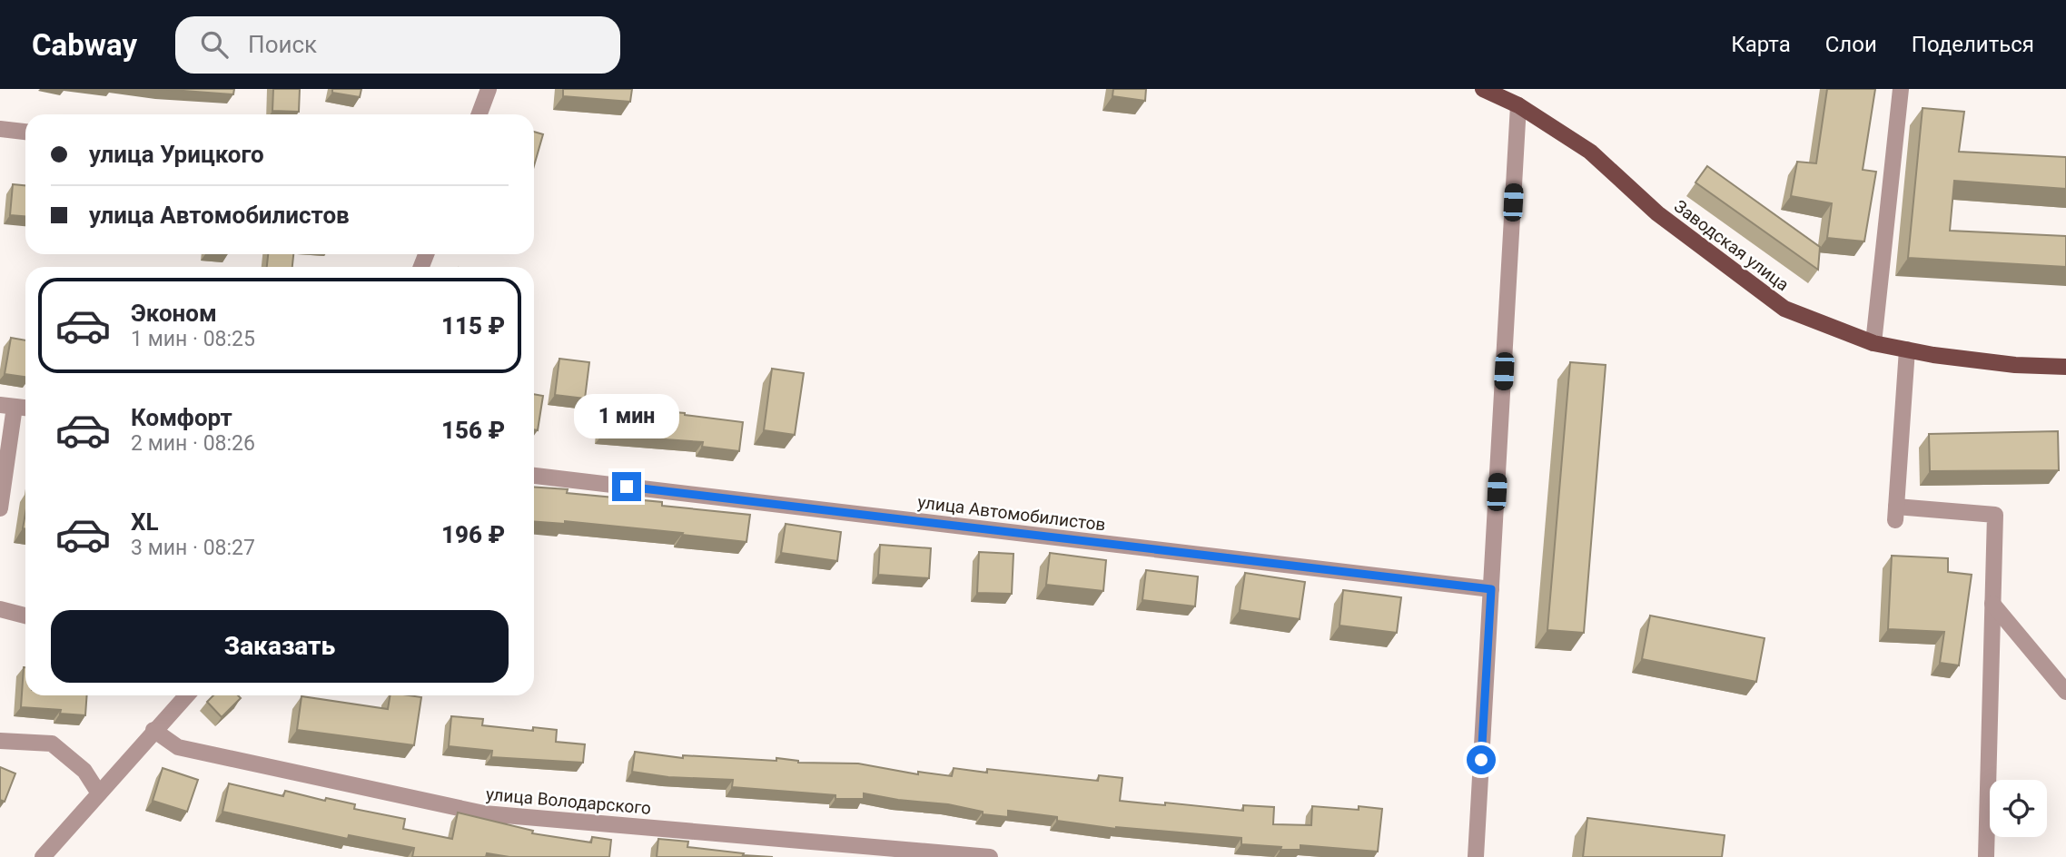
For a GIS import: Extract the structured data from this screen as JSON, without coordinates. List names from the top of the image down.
{
  "streets": {
    "main road": ["Заводская улица"],
    "street": ["улица Автомобилистов", "улица Володарского"]
  },
  "page": {
    "header": "Cabway",
    "search": "Поиск",
    "nav": ["Карта", "Слои", "Поделиться"],
    "banner": ["улица Урицкого", "улица Автомобилистов"],
    "list": [
      {
        "name": "Эконом",
        "note": "1 мин · 08:25",
        "value": "115 ₽"
      },
      {
        "name": "Комфорт",
        "note": "2 мин · 08:26",
        "value": "156 ₽"
      },
      {
        "name": "XL",
        "note": "3 мин · 08:27",
        "value": "196 ₽"
      }
    ],
    "bubble": "1 мин",
    "buttons": "Заказать"
  }
}
